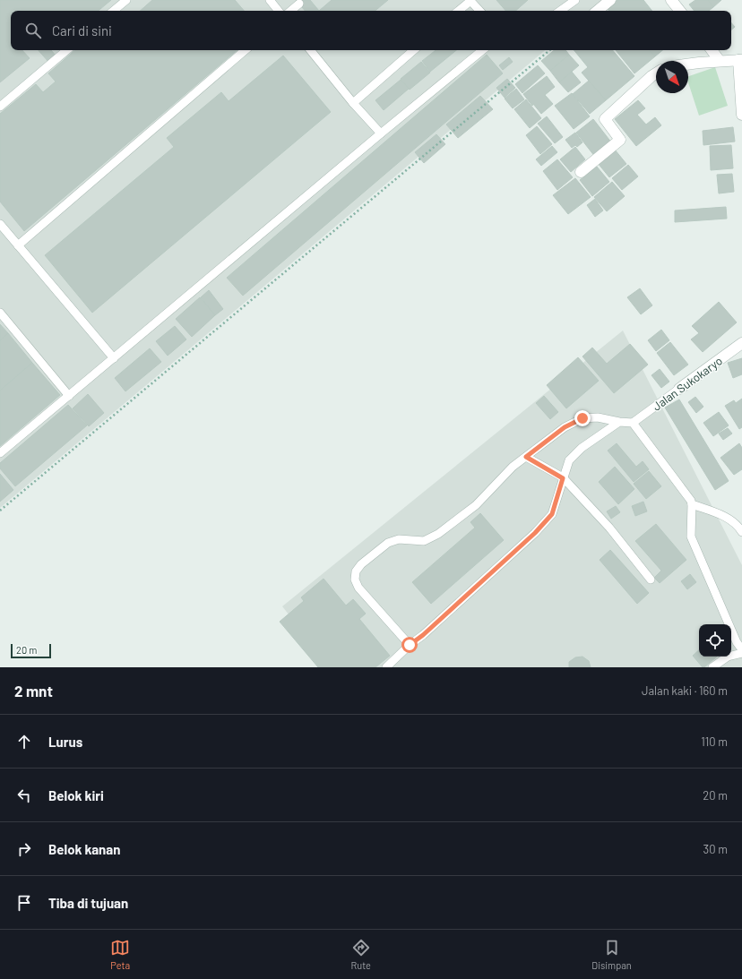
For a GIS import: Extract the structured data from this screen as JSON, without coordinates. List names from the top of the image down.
{
  "streets": {
    "street": ["Jalan Sukokaryo"]
  },
  "scale_bar": "20 m",
  "north": "bottom right",
  "page": {
    "search": "Cari di sini",
    "scale": "20 m",
    "heading": ["2 mnt", "Jalan kaki · 160 m"],
    "list": [
      ["Lurus", "110 m"],
      ["Belok kiri", "20 m"],
      ["Belok kanan", "30 m"],
      "Tiba di tujuan"
    ],
    "nav": ["Peta", "Rute", "Disimpan"]
  }
}
